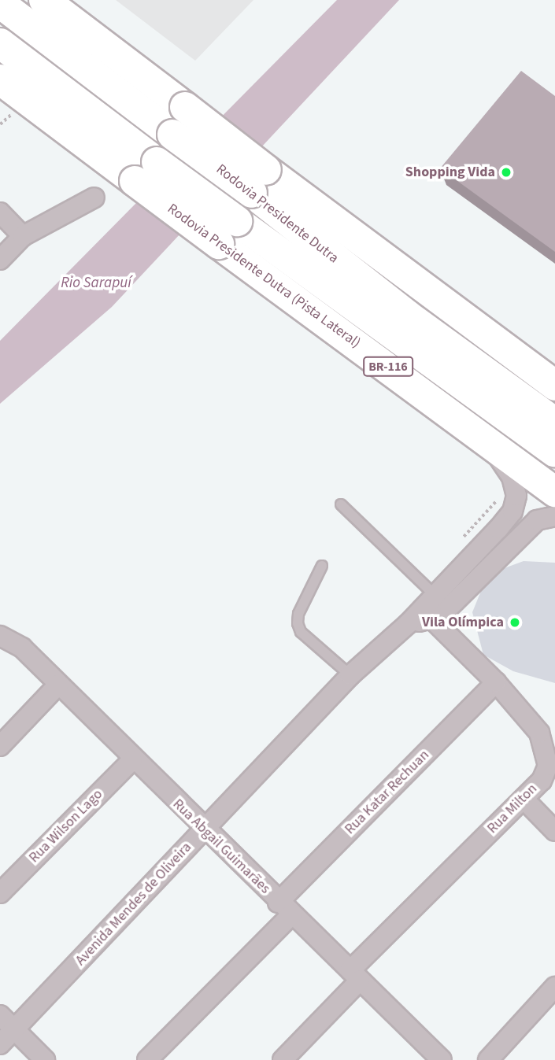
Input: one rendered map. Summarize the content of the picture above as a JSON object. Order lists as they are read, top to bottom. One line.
{"streets":{"highway":["Rodovia Presidente Dutra","Rodovia Presidente Dutra (Pista Lateral)","BR-116"],"street":["Rua Katar Rechuan","Rua Milton","Rua Wilson Lago","Rua Abgail Guimarães","Avenida Mendes de Oliveira"]},"crossings":[["Rodovia Presidente Dutra","Rodovia Presidente Dutra (Pista Lateral)"],["Rua Katar Rechuan","Rua Milton"],["Rua Katar Rechuan","Rua Abgail Guimarães"],["Rua Milton","Rua Abgail Guimarães"],["Rua Milton","Avenida Mendes de Oliveira"],["Rua Wilson Lago","Rua Abgail Guimarães"],["Rua Abgail Guimarães","Avenida Mendes de Oliveira"]],"water":["Rio Sarapuí"],"places":["Shopping Vida","Vila Olímpica"]}
